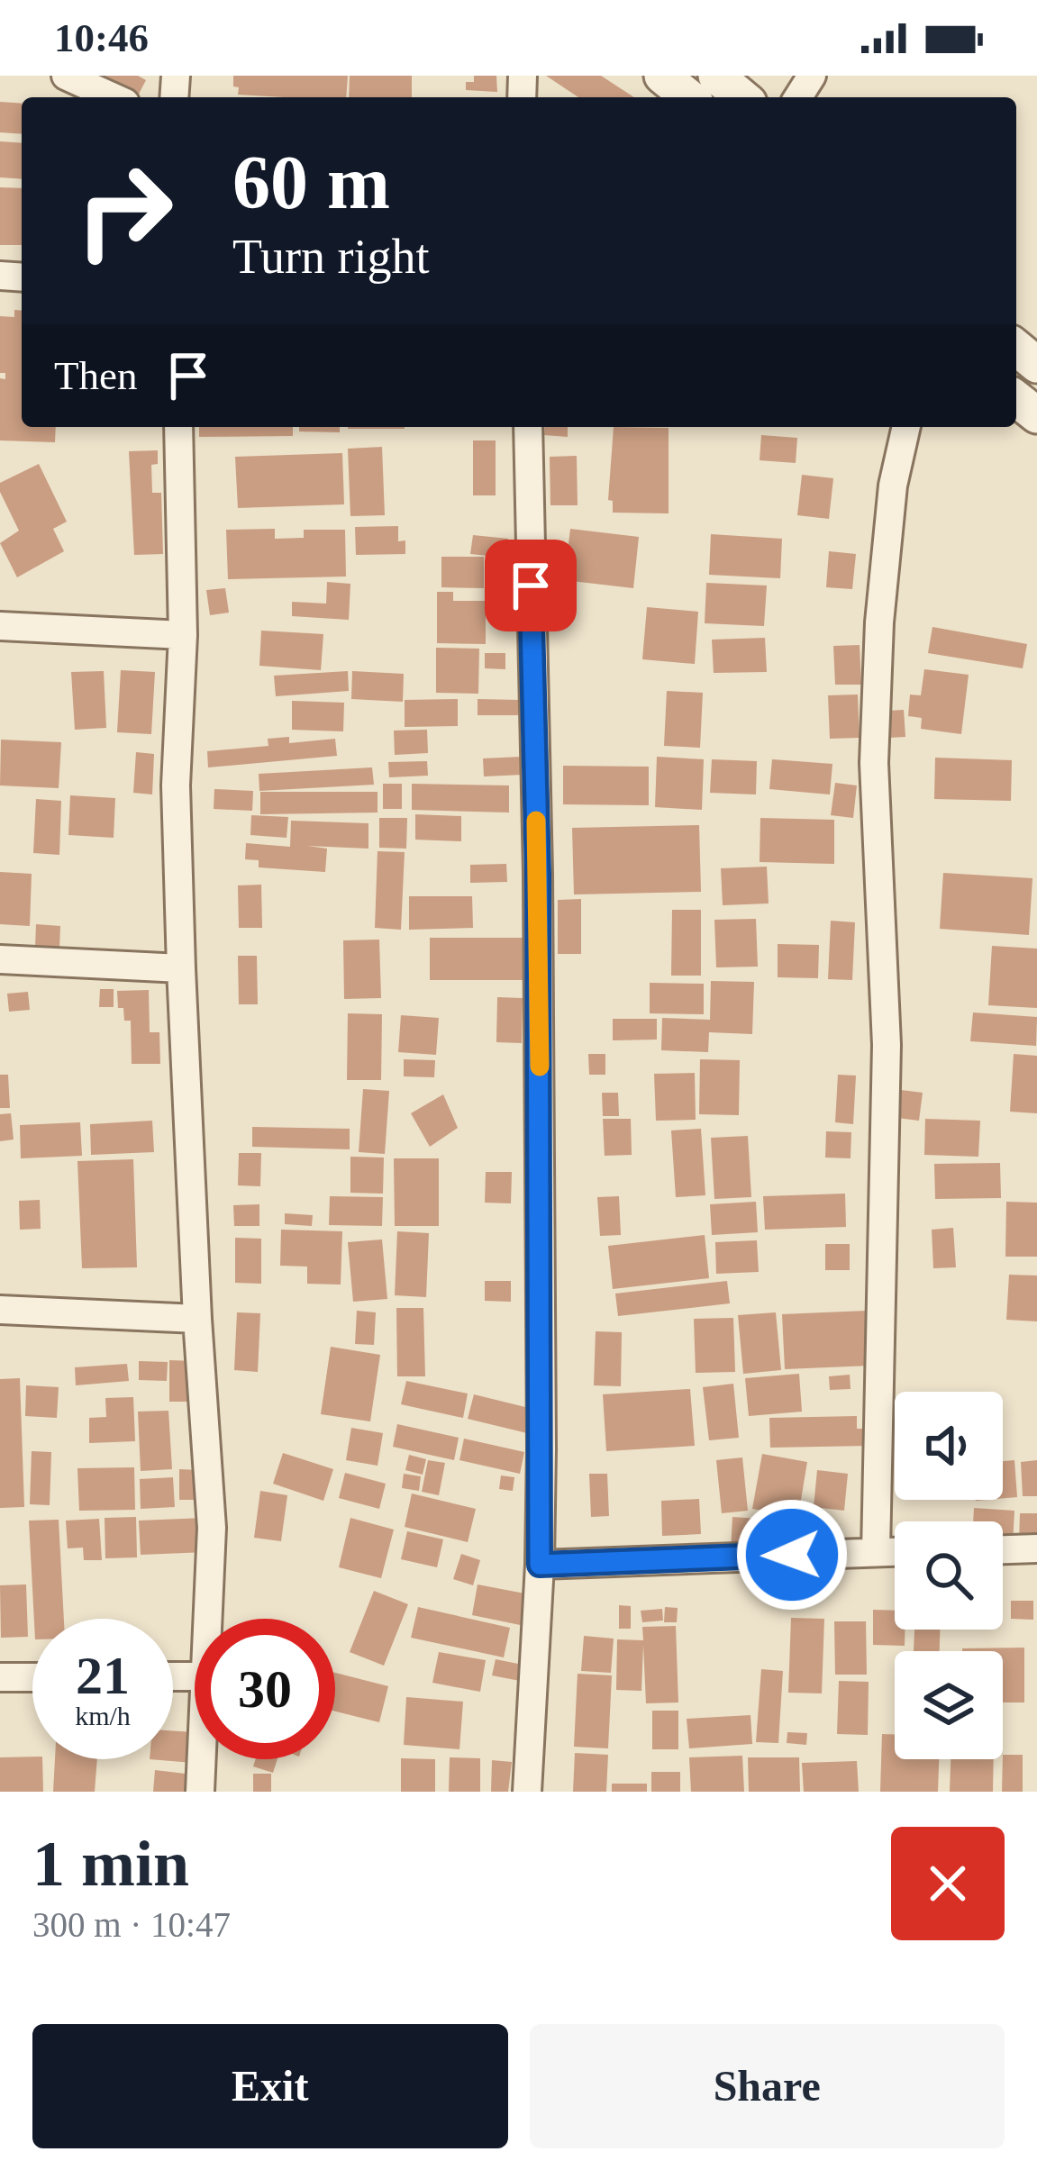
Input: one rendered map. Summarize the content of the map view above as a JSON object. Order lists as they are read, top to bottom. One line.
{"page":{"status":"10:46","turn":["60 m","Turn right"],"then":"Then","speed":"21 km/h","limit":"30","heading":["1 min","300 m · 10:47"],"buttons":["Exit","Share"]}}
